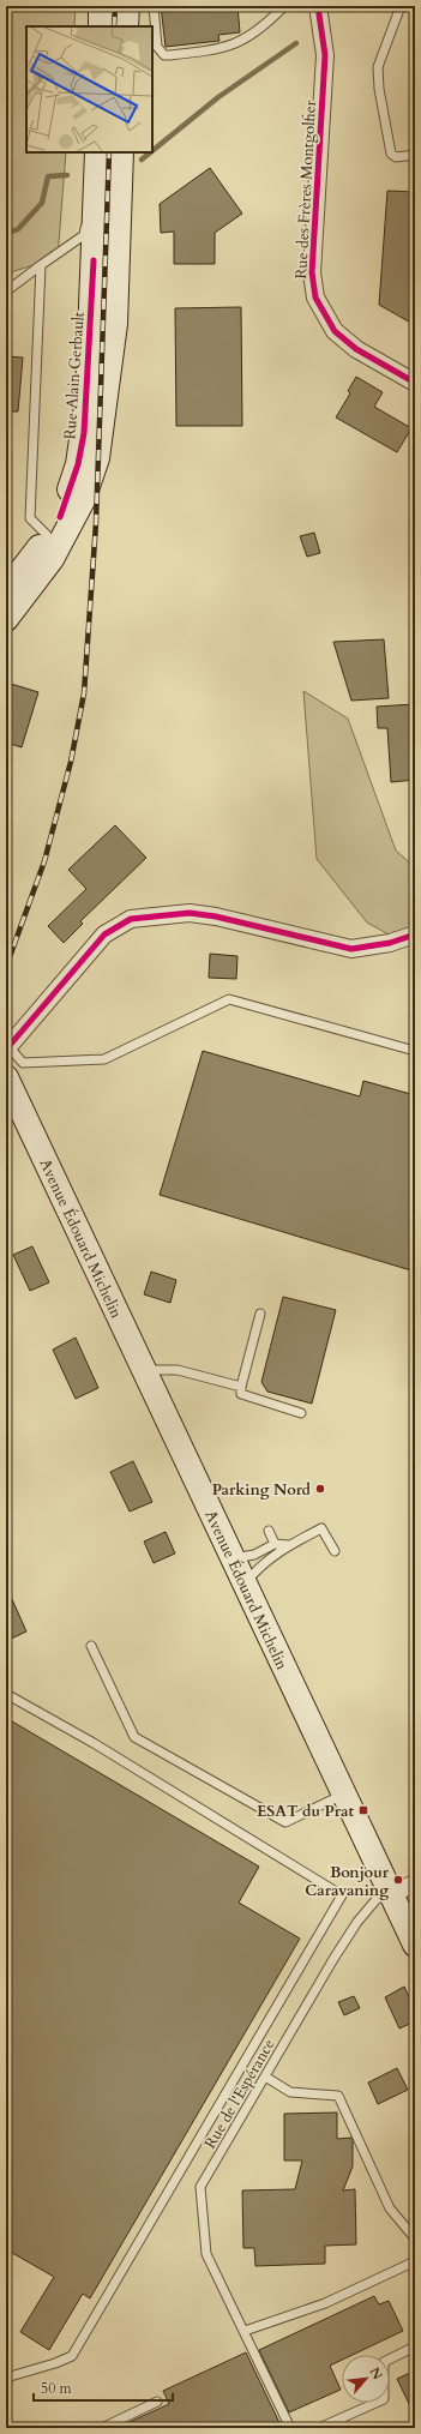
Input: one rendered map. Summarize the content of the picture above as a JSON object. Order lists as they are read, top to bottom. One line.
{"streets":{"main road":["Rue Alain Gerbault","Avenue Édouard Michelin"],"street":["Rue des Frères Montgolfier"],"lane":["Rue de l'Espérance"]},"crossings":[["Avenue Édouard Michelin","Rue de l'Espérance"]],"places":{"other":["Parking Nord","Bonjour Caravaning"],"transit":["ESAT du Prat"]},"scale_bar":"50 m","north":"top right"}
